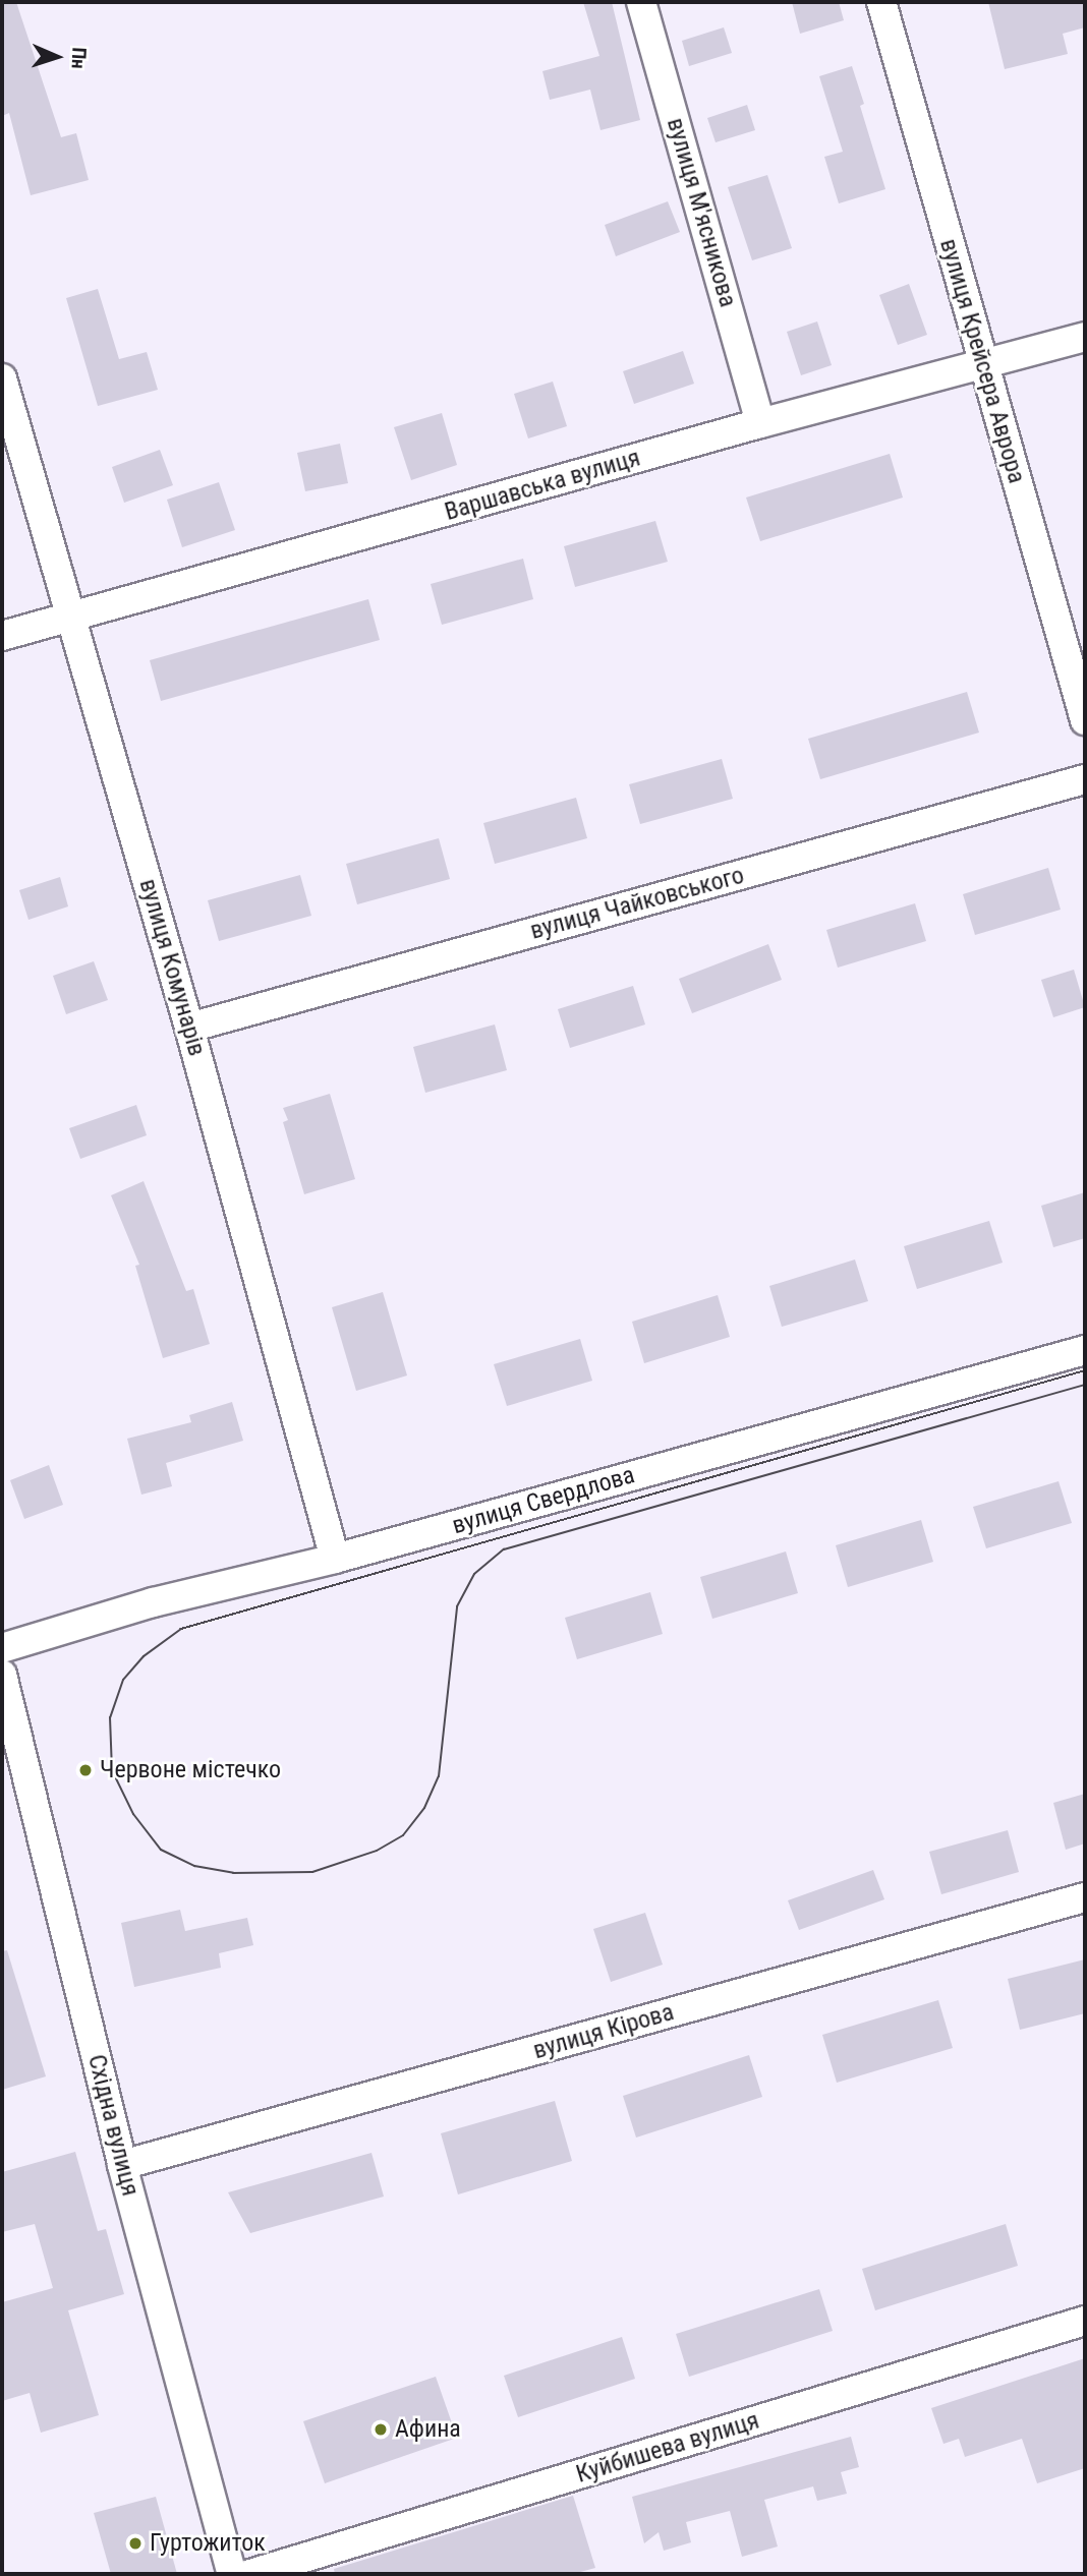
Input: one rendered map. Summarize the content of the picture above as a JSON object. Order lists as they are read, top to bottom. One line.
{"streets":{"street":["вулиця М'ясникова","вулиця Крейсера Аврора","Варшавська вулиця","вулиця Чайковського","вулиця Комунарів","вулиця Свердлова","вулиця Кірова","Східна вулиця","Куйбишева вулиця"]},"crossings":[["вулиця М'ясникова","Варшавська вулиця"],["вулиця Крейсера Аврора","Варшавська вулиця"],["Варшавська вулиця","вулиця Комунарів"],["вулиця Чайковського","вулиця Комунарів"],["вулиця Комунарів","вулиця Свердлова"],["вулиця Кірова","Східна вулиця"]],"places":["Червоне містечко","Афина","Гуртожиток"],"north":"right"}
